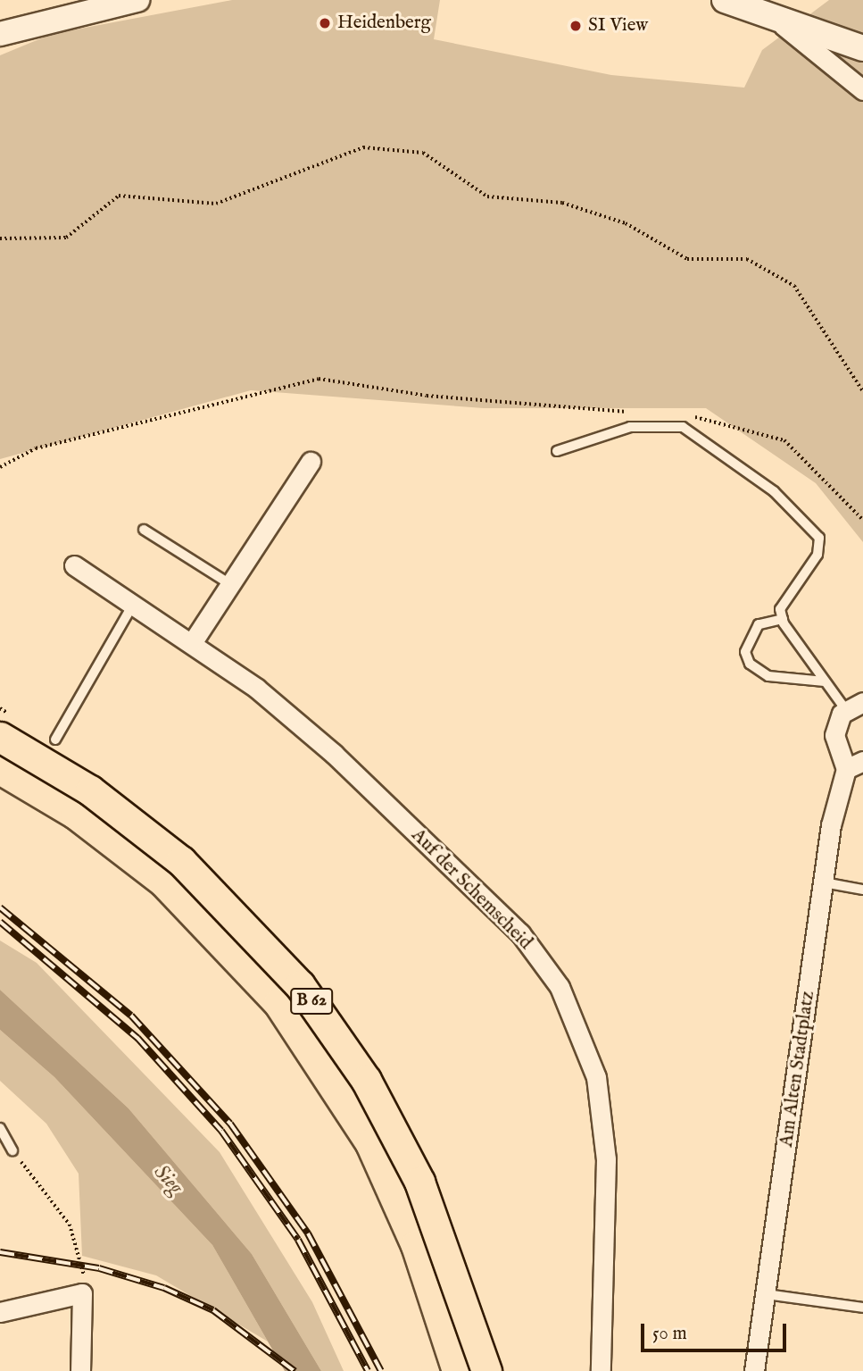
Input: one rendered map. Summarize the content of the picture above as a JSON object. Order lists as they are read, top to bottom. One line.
{"streets":{"highway":["B 62"],"street":["Auf der Schemscheid","Am Alten Stadtplatz"]},"water":["Sieg"],"places":["Heidenberg","SI View"],"scale_bar":"50 m"}
